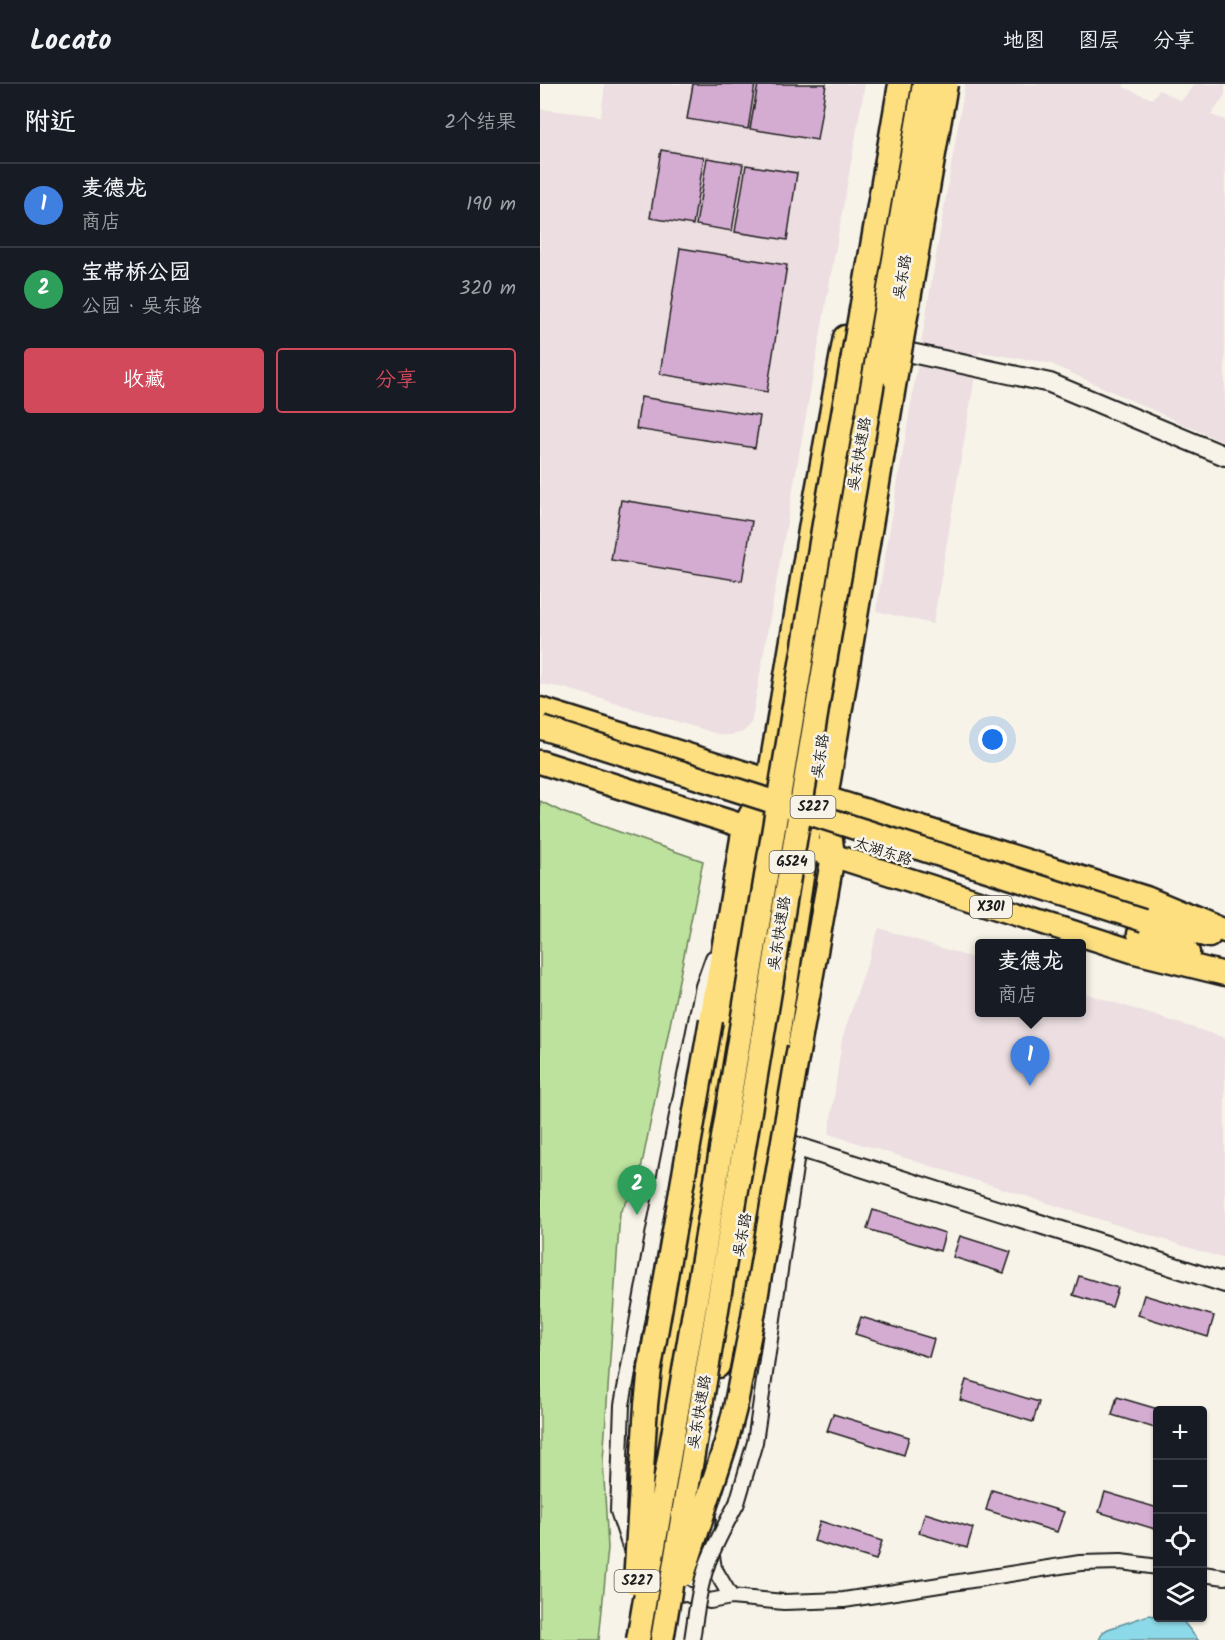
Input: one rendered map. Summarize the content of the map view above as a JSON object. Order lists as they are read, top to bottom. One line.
{"streets":{"main road":["吴东路","吴东快速路","S227","太湖东路","G524","X301"]},"crossings":[["吴东路","吴东快速路"],["吴东路","太湖东路"],["S227","太湖东路"]],"page":{"header":"Locato","nav":["地图","图层","分享"],"heading":["附近","2个结果"],"list":[{"mark":"1","name":"麦德龙","note":"商店","value":"190 m"},{"mark":"2","name":"宝带桥公园","note":"公园 · 吴东路","value":"320 m"}],"buttons":["收藏","分享"],"popup":["麦德龙","商店"],"pins":["1","2"],"map_buttons":["+","−"]}}
